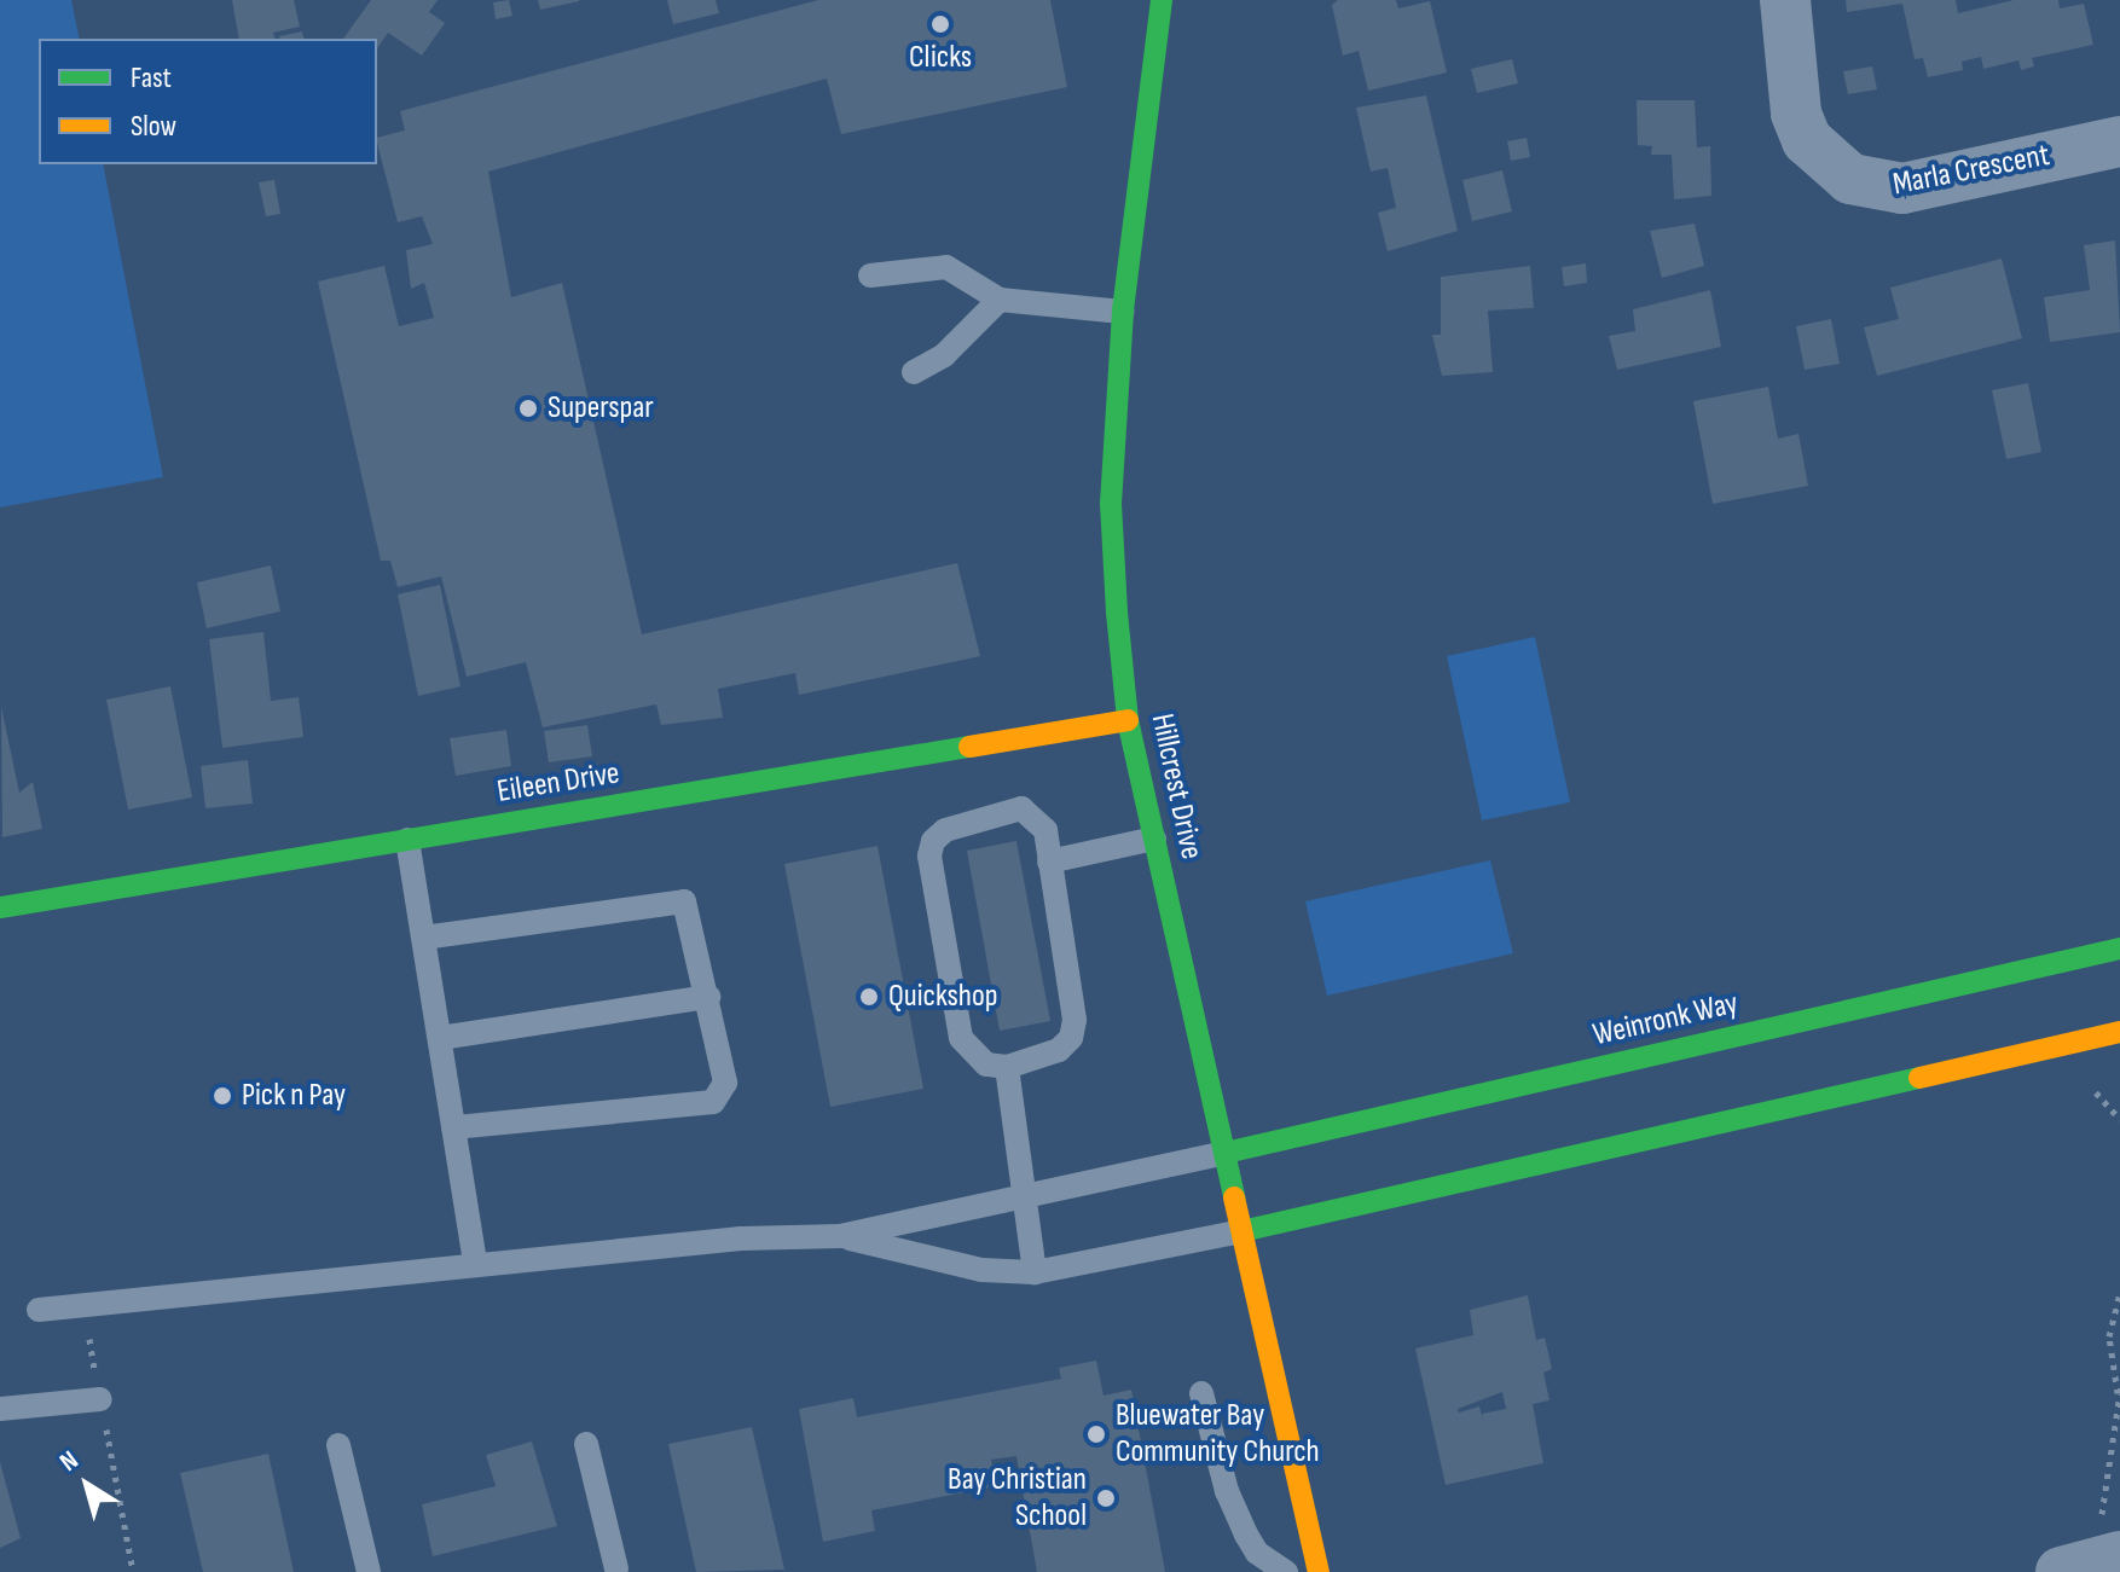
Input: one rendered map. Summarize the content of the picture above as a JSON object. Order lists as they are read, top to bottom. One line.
{"streets":{"street":["Marla Crescent","Eileen Drive","Hillcrest Drive","Weinronk Way"]},"crossings":[["Eileen Drive","Hillcrest Drive"],["Hillcrest Drive","Weinronk Way"]],"places":["Clicks","Superspar","Quickshop","Pick n Pay","Bluewater Bay Community Church","Bay Christian School"],"legend":["Fast","Slow"],"north":"top left"}
